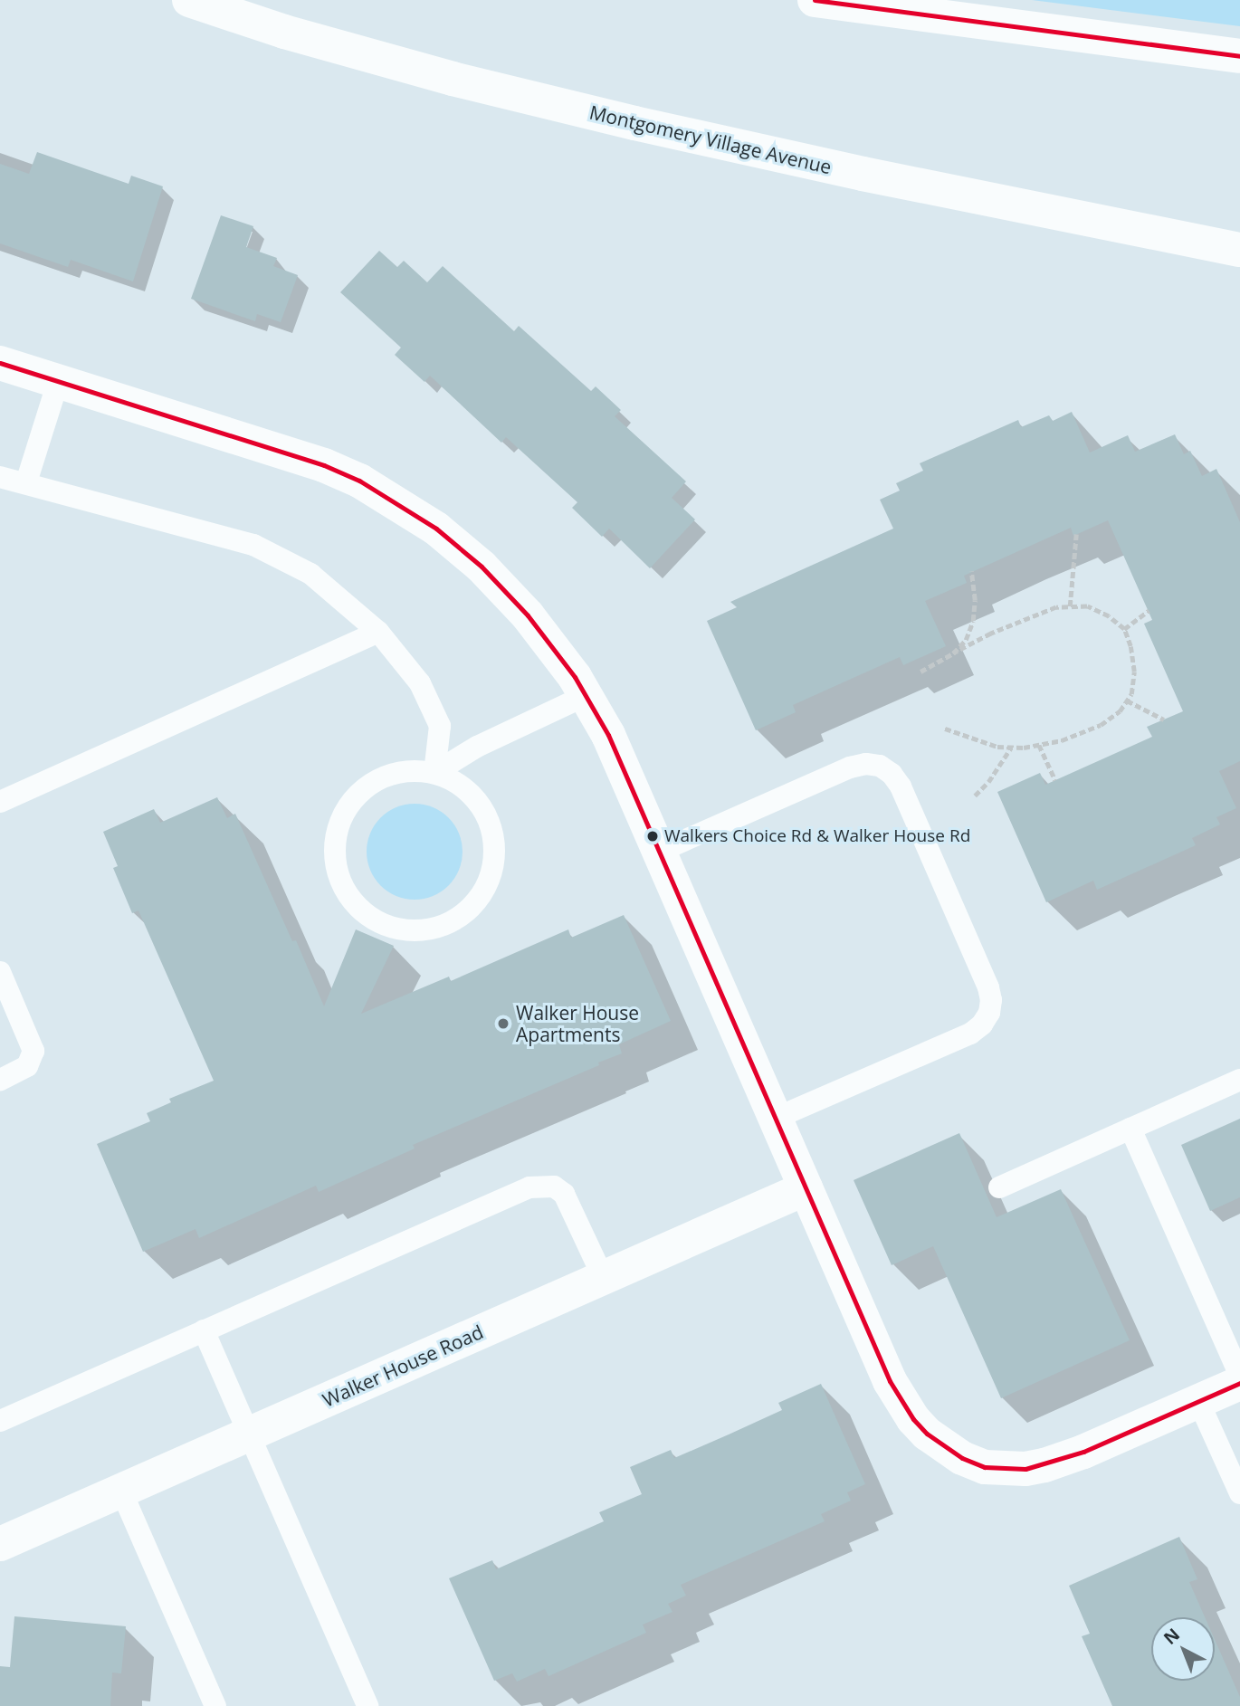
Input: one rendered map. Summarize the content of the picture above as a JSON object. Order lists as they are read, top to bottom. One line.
{"streets":{"street":["Montgomery Village Avenue","Walker House Road"]},"places":["Walkers Choice Rd & Walker House Rd","Walker House Apartments"],"north":"top left"}
